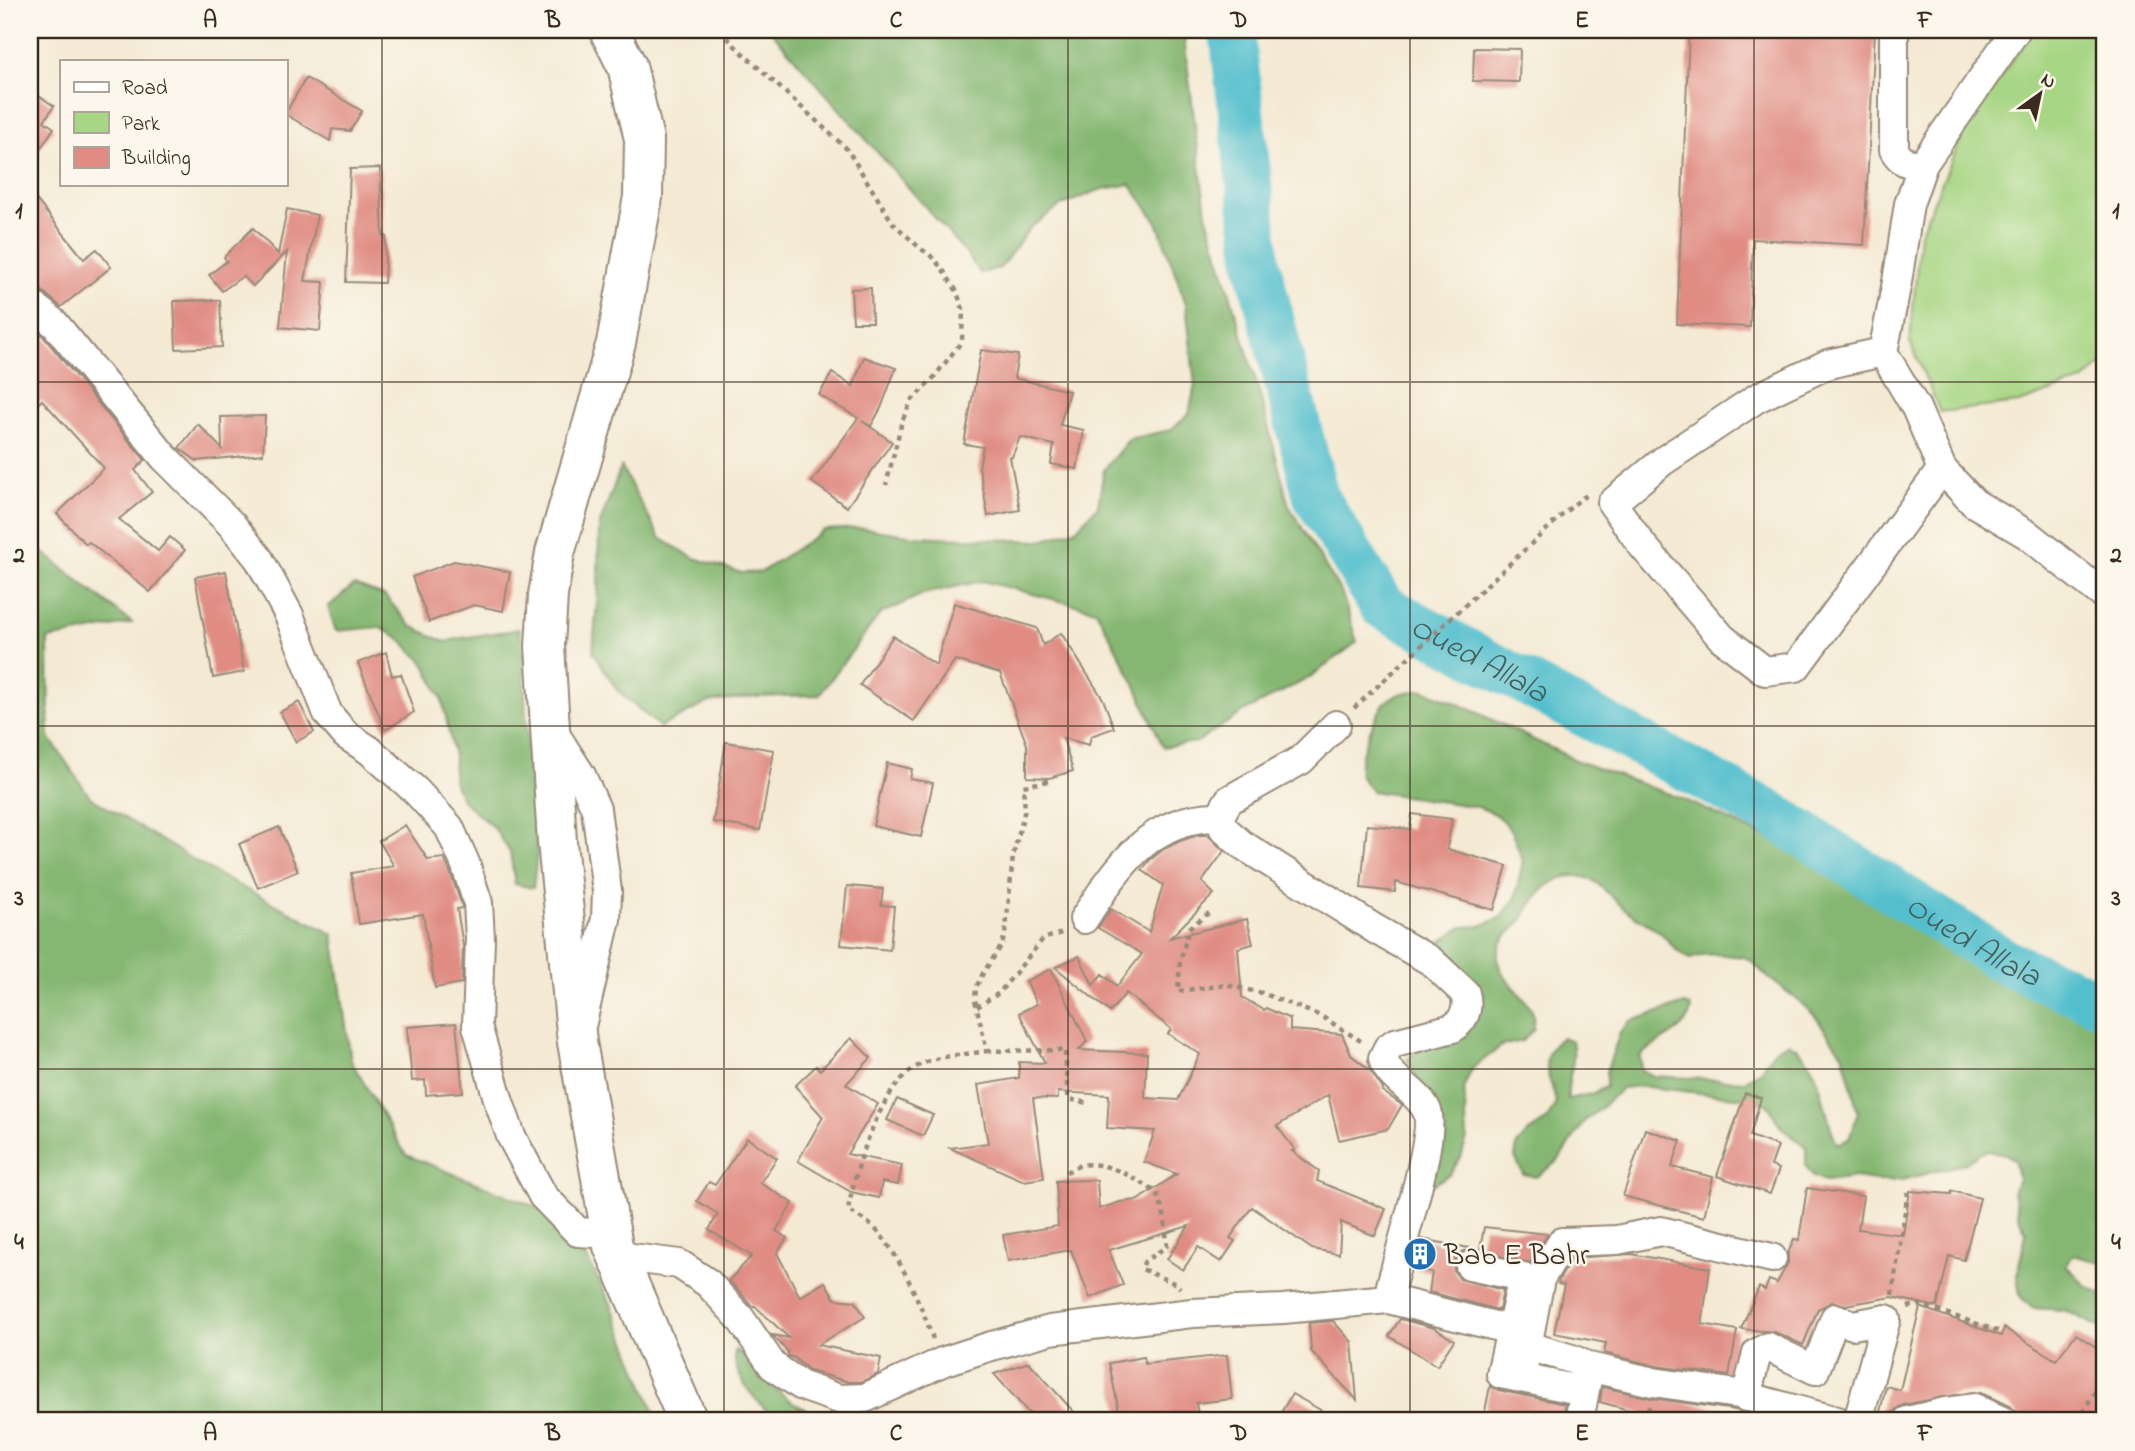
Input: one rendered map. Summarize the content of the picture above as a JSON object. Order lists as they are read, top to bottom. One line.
{"water":["Oued Allala"],"places":{"building":["Bab E Bahr"]},"legend":["Road","Park","Building"],"north":"top right","grid":{"columns":["A","B","C","D","E","F"],"rows":["1","2","3","4"]}}
